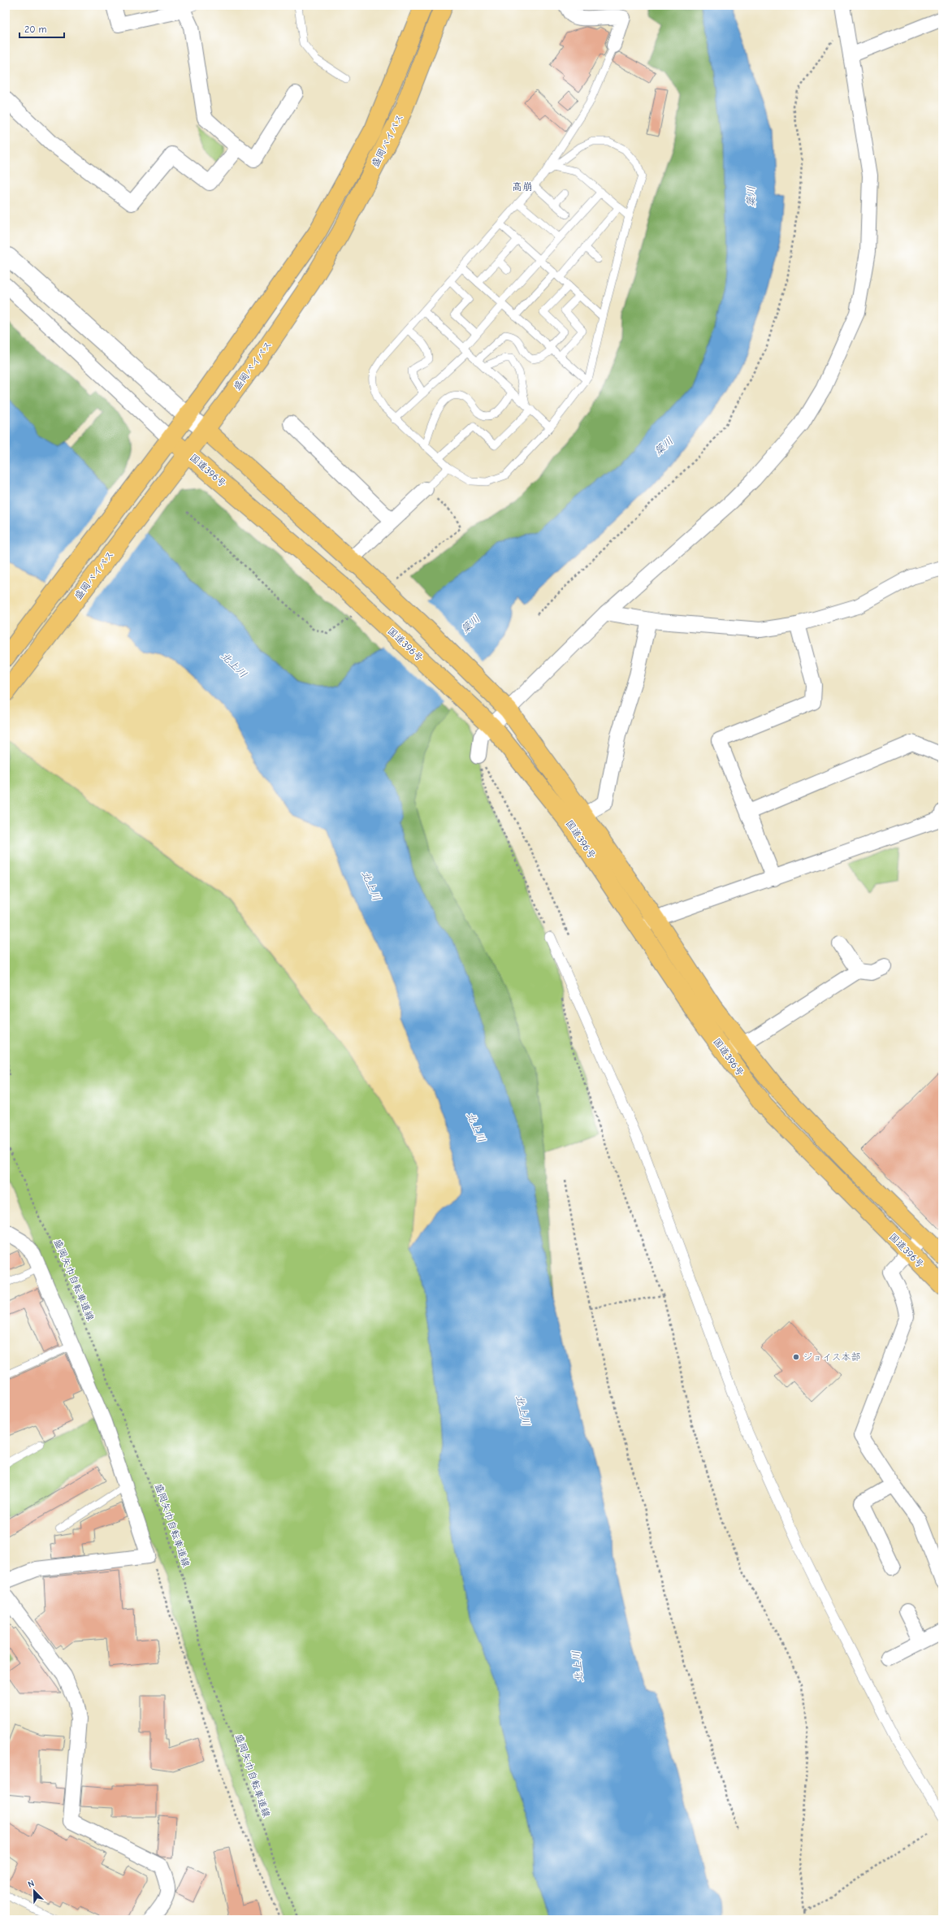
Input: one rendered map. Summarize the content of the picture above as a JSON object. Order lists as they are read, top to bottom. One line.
{"streets":{"highway":["盛岡バイパス","国道396号"],"path":["盛岡矢巾自転車道線"]},"crossings":[["盛岡バイパス","国道396号"]],"districts":["高崩"],"water":["簗川","北上川"],"places":["ジョイス本部"],"scale_bar":"20 m","north":"top left"}
